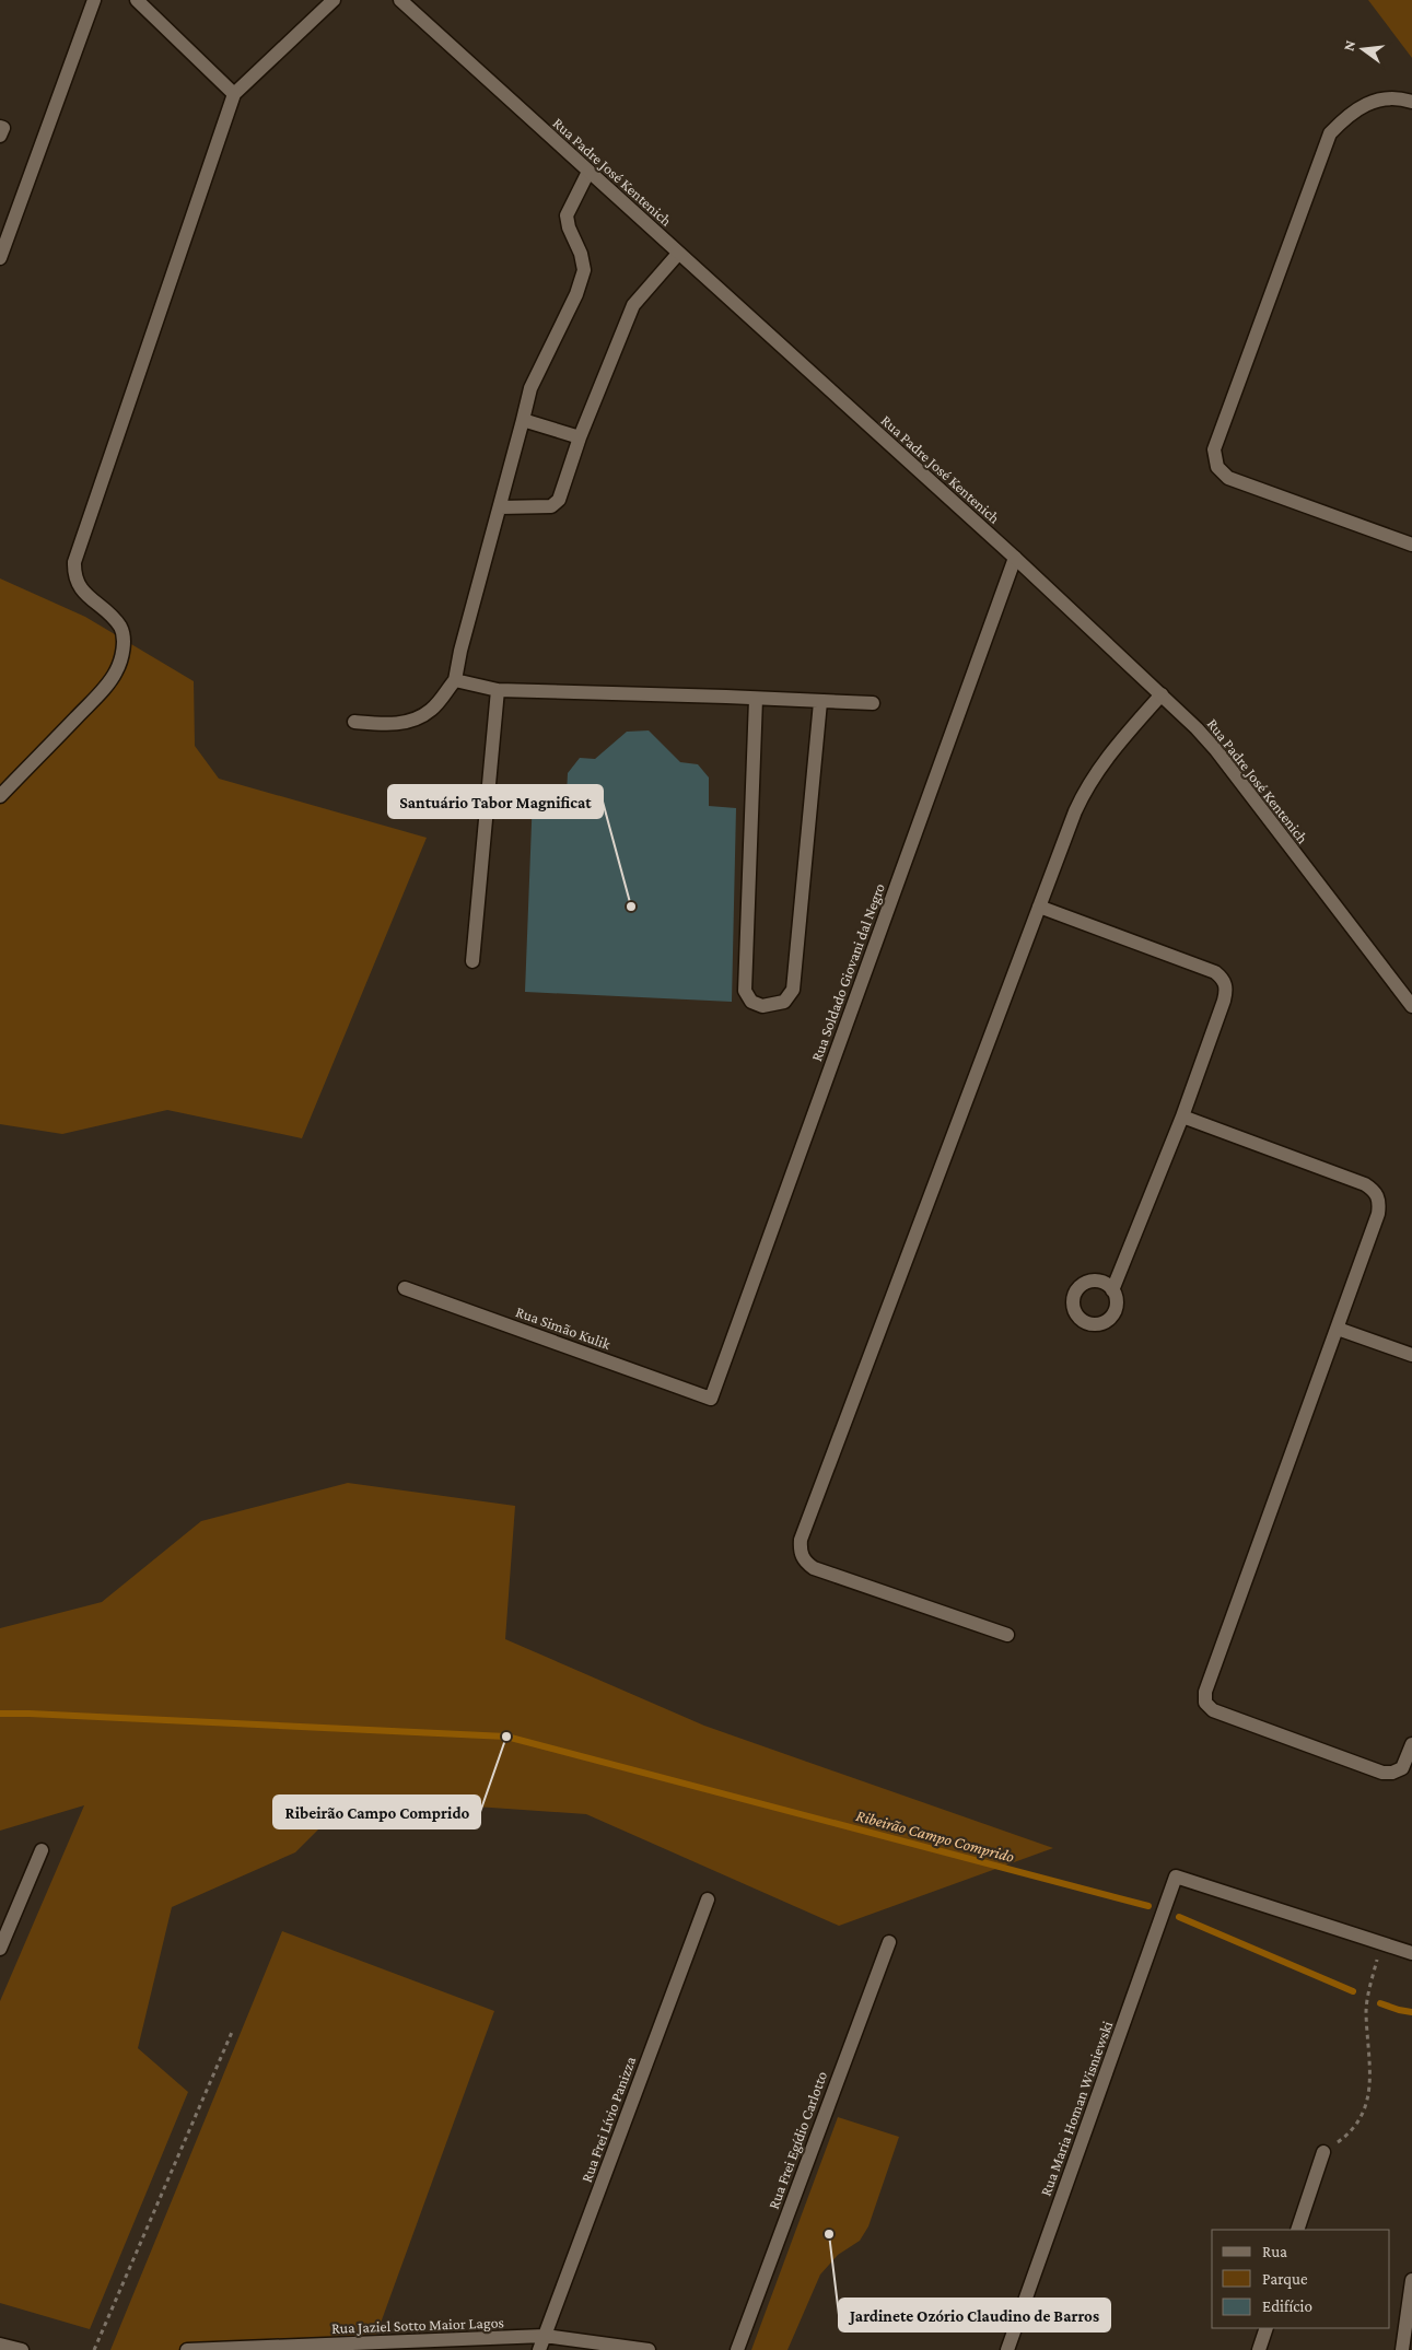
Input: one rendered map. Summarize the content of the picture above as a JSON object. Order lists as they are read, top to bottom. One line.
{"streets":{"street":["Rua Padre José Kentenich","Rua Soldado Giovani dal Negro","Rua Simão Kulik","Rua Maria Homan Wisniewski","Rua Frei Lívio Panizza","Rua Frei Egídio Carlotto","Rua Jaziel Sotto Maior Lagos"]},"crossings":[["Rua Padre José Kentenich","Rua Soldado Giovani dal Negro"],["Rua Soldado Giovani dal Negro","Rua Simão Kulik"],["Rua Frei Lívio Panizza","Rua Jaziel Sotto Maior Lagos"]],"water":["Ribeirão Campo Comprido"],"places":["Santuário Tabor Magnificat","Ribeirão Campo Comprido","Jardinete Ozório Claudino de Barros"],"legend":["Rua","Parque","Edifício"],"north":"left"}
